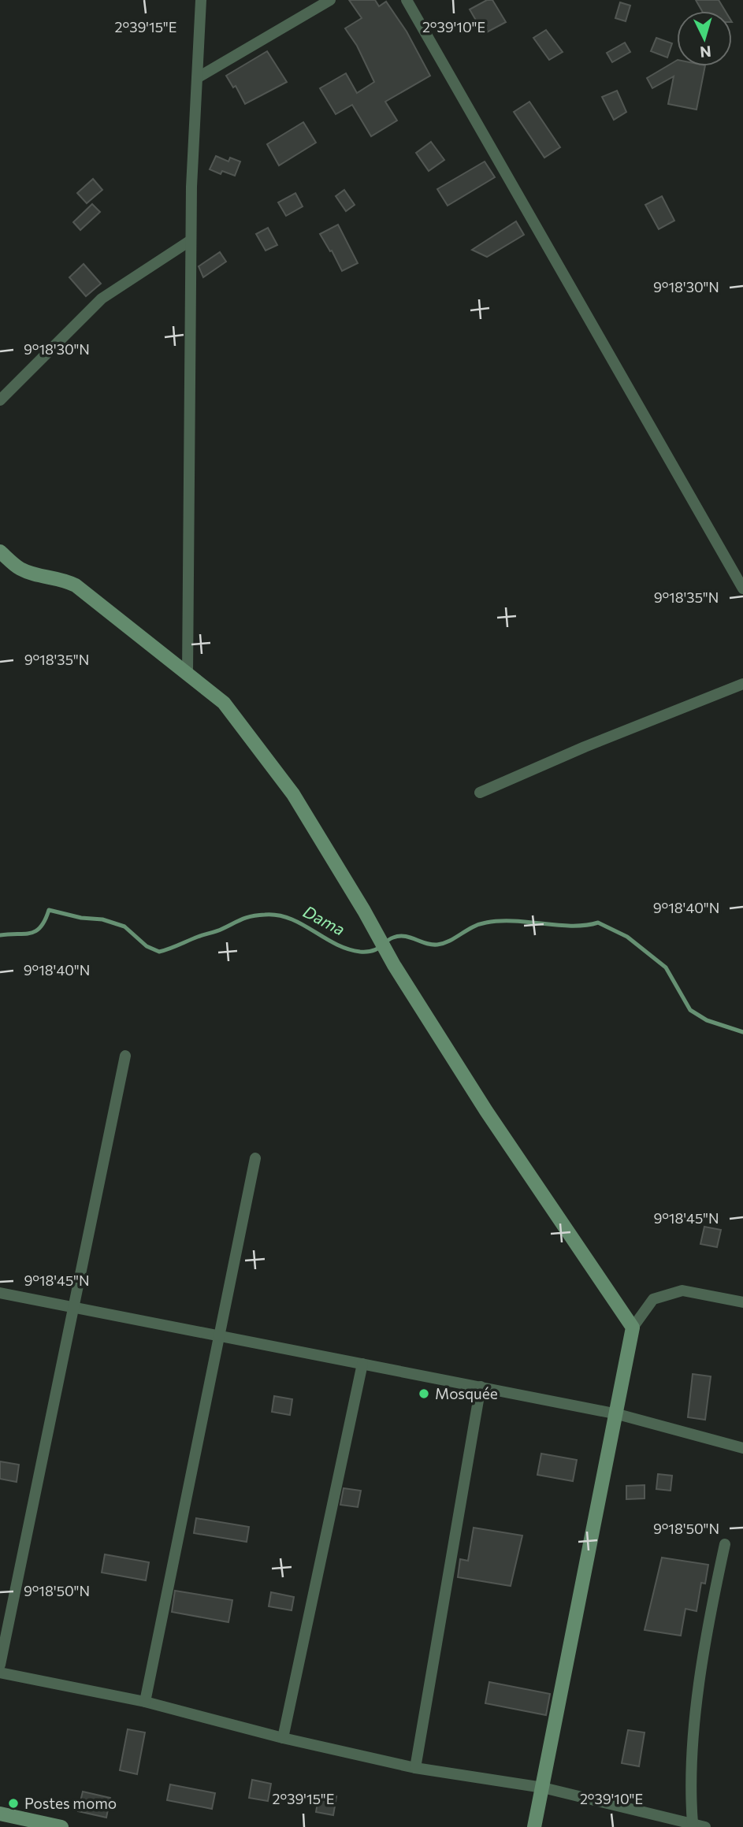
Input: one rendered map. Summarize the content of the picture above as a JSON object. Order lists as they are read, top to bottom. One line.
{"water":["Dama"],"places":["Mosquée","Postes momo"],"north":"bottom","coordinates":["2°39'15\"E","2°39'10\"E","9°18'30\"N","9°18'35\"N","9°18'40\"N","9°18'45\"N","9°18'50\"N"]}
